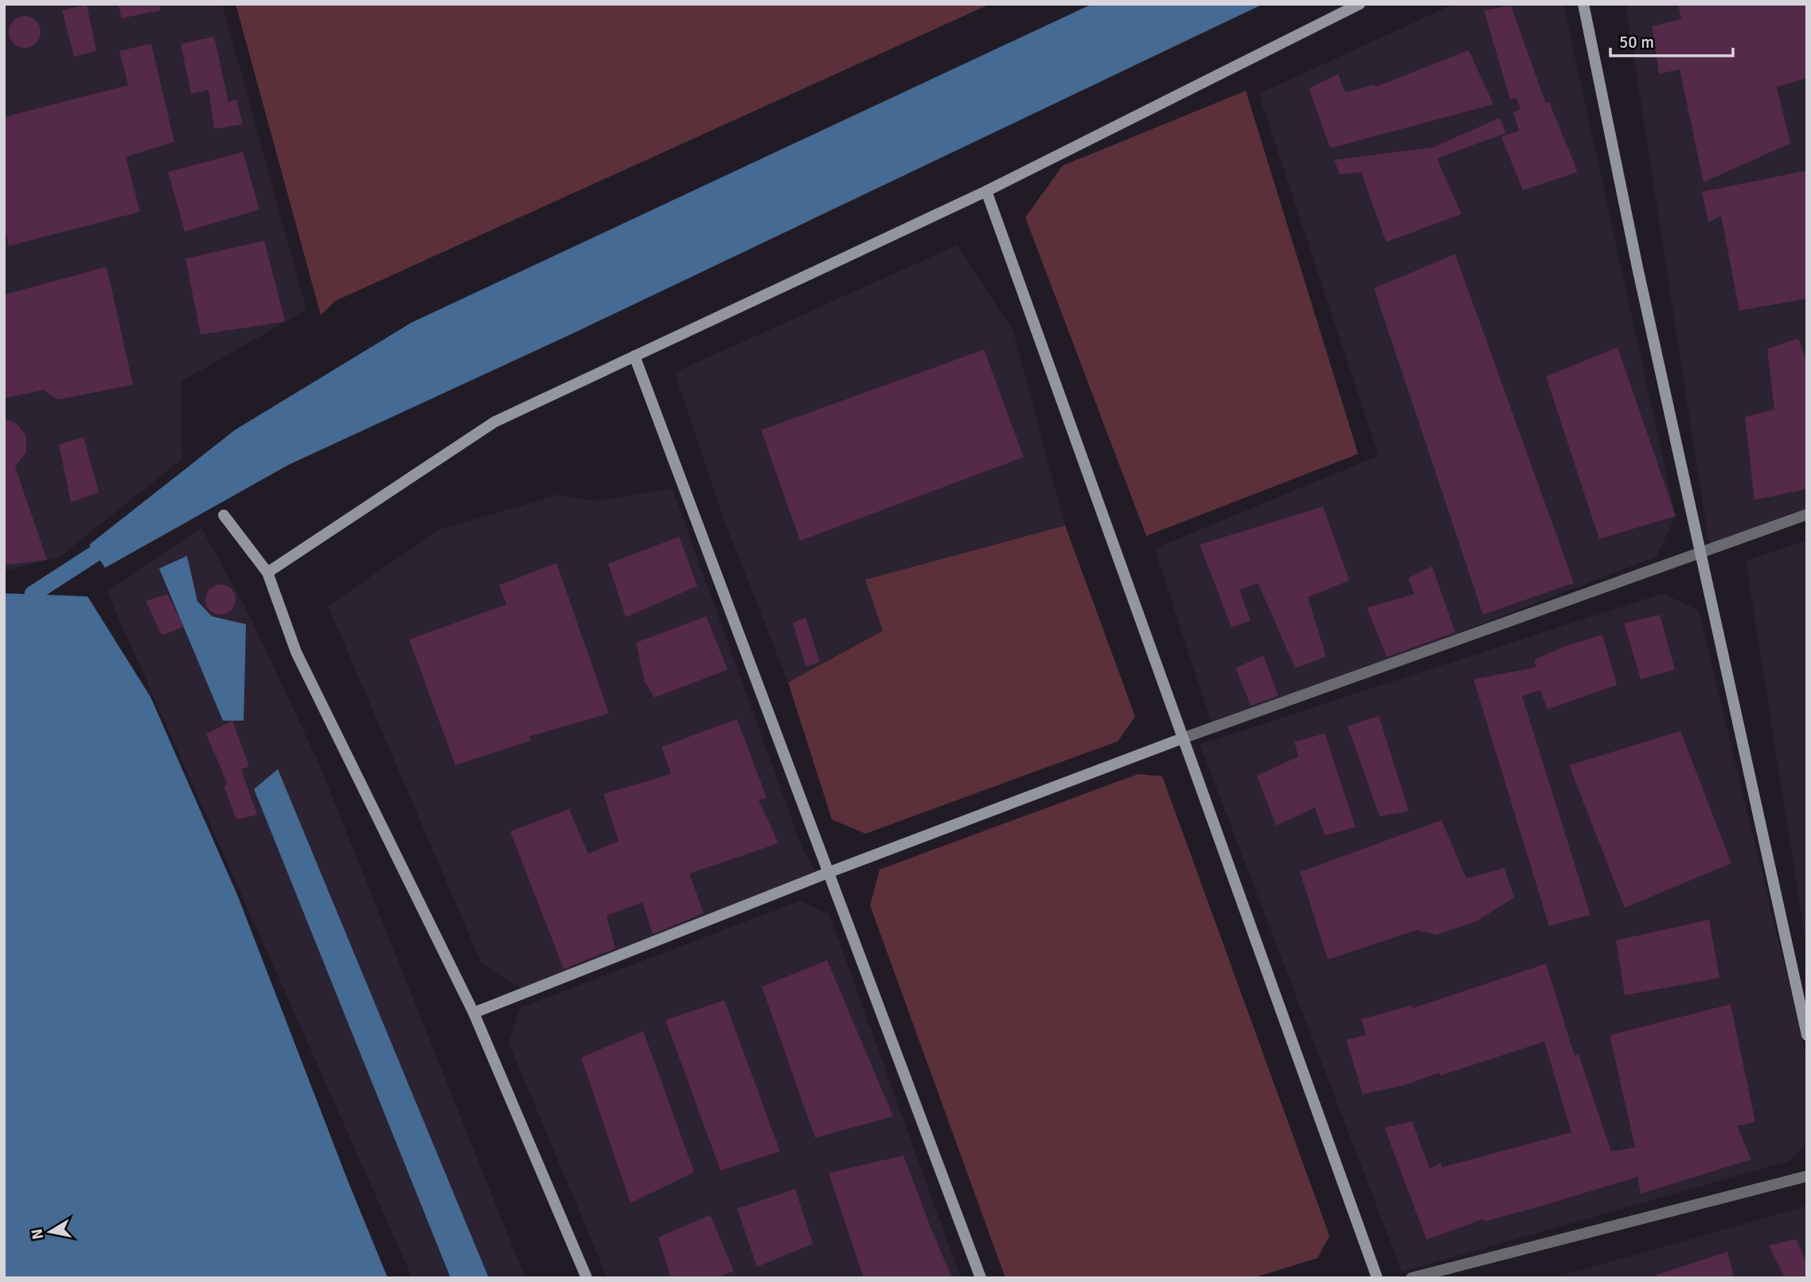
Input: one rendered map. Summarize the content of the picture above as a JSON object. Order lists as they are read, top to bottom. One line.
{"scale_bar":"50 m","north":"left"}
